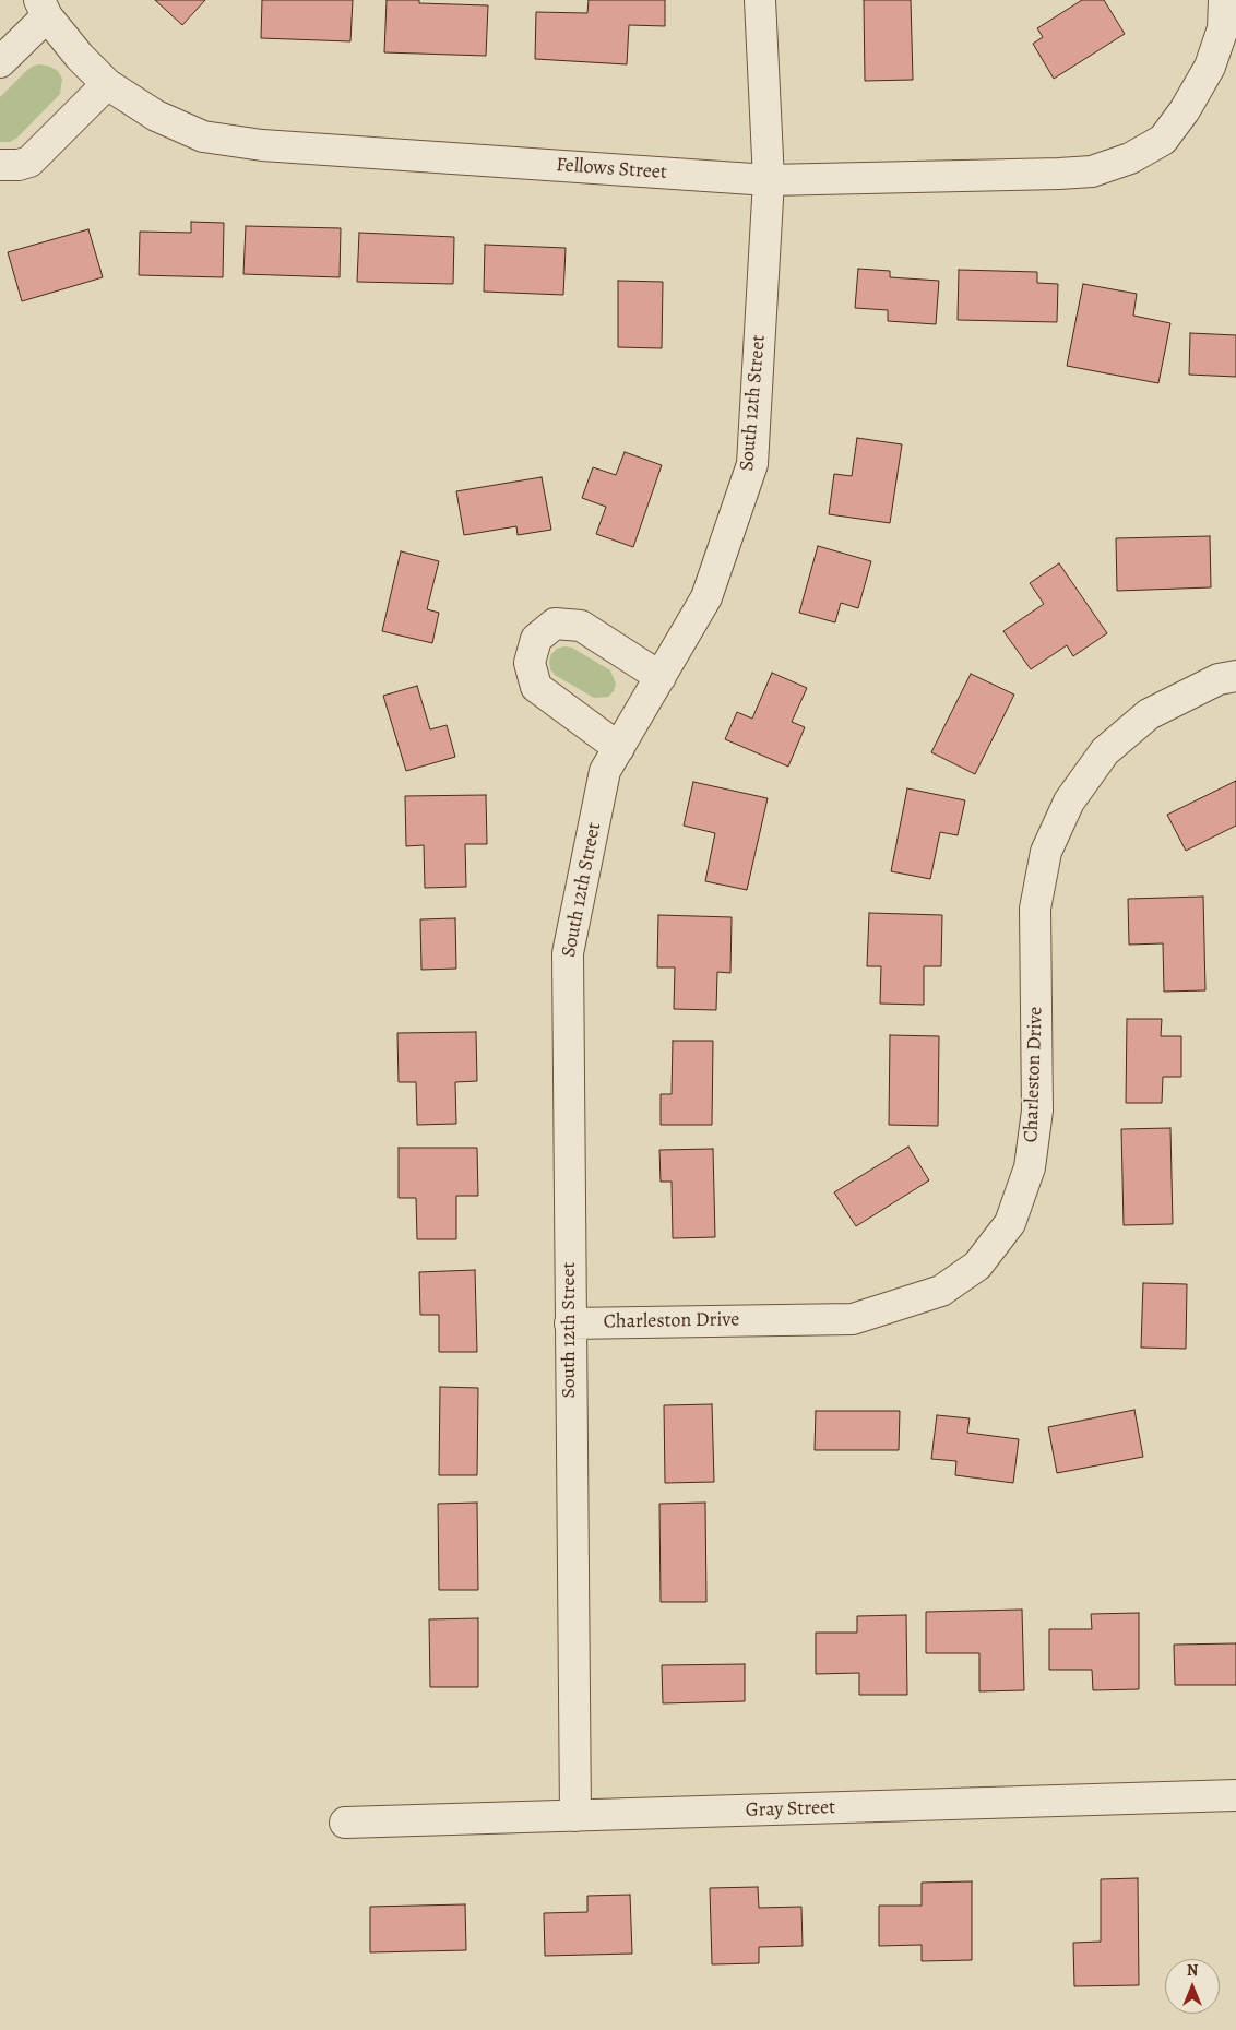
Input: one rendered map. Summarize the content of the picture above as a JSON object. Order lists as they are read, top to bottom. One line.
{"streets":{"street":["Fellows Street","South 12th Street","Charleston Drive","Gray Street"]},"crossings":[["Fellows Street","South 12th Street"],["South 12th Street","Charleston Drive"],["South 12th Street","Gray Street"]],"north":"top"}
